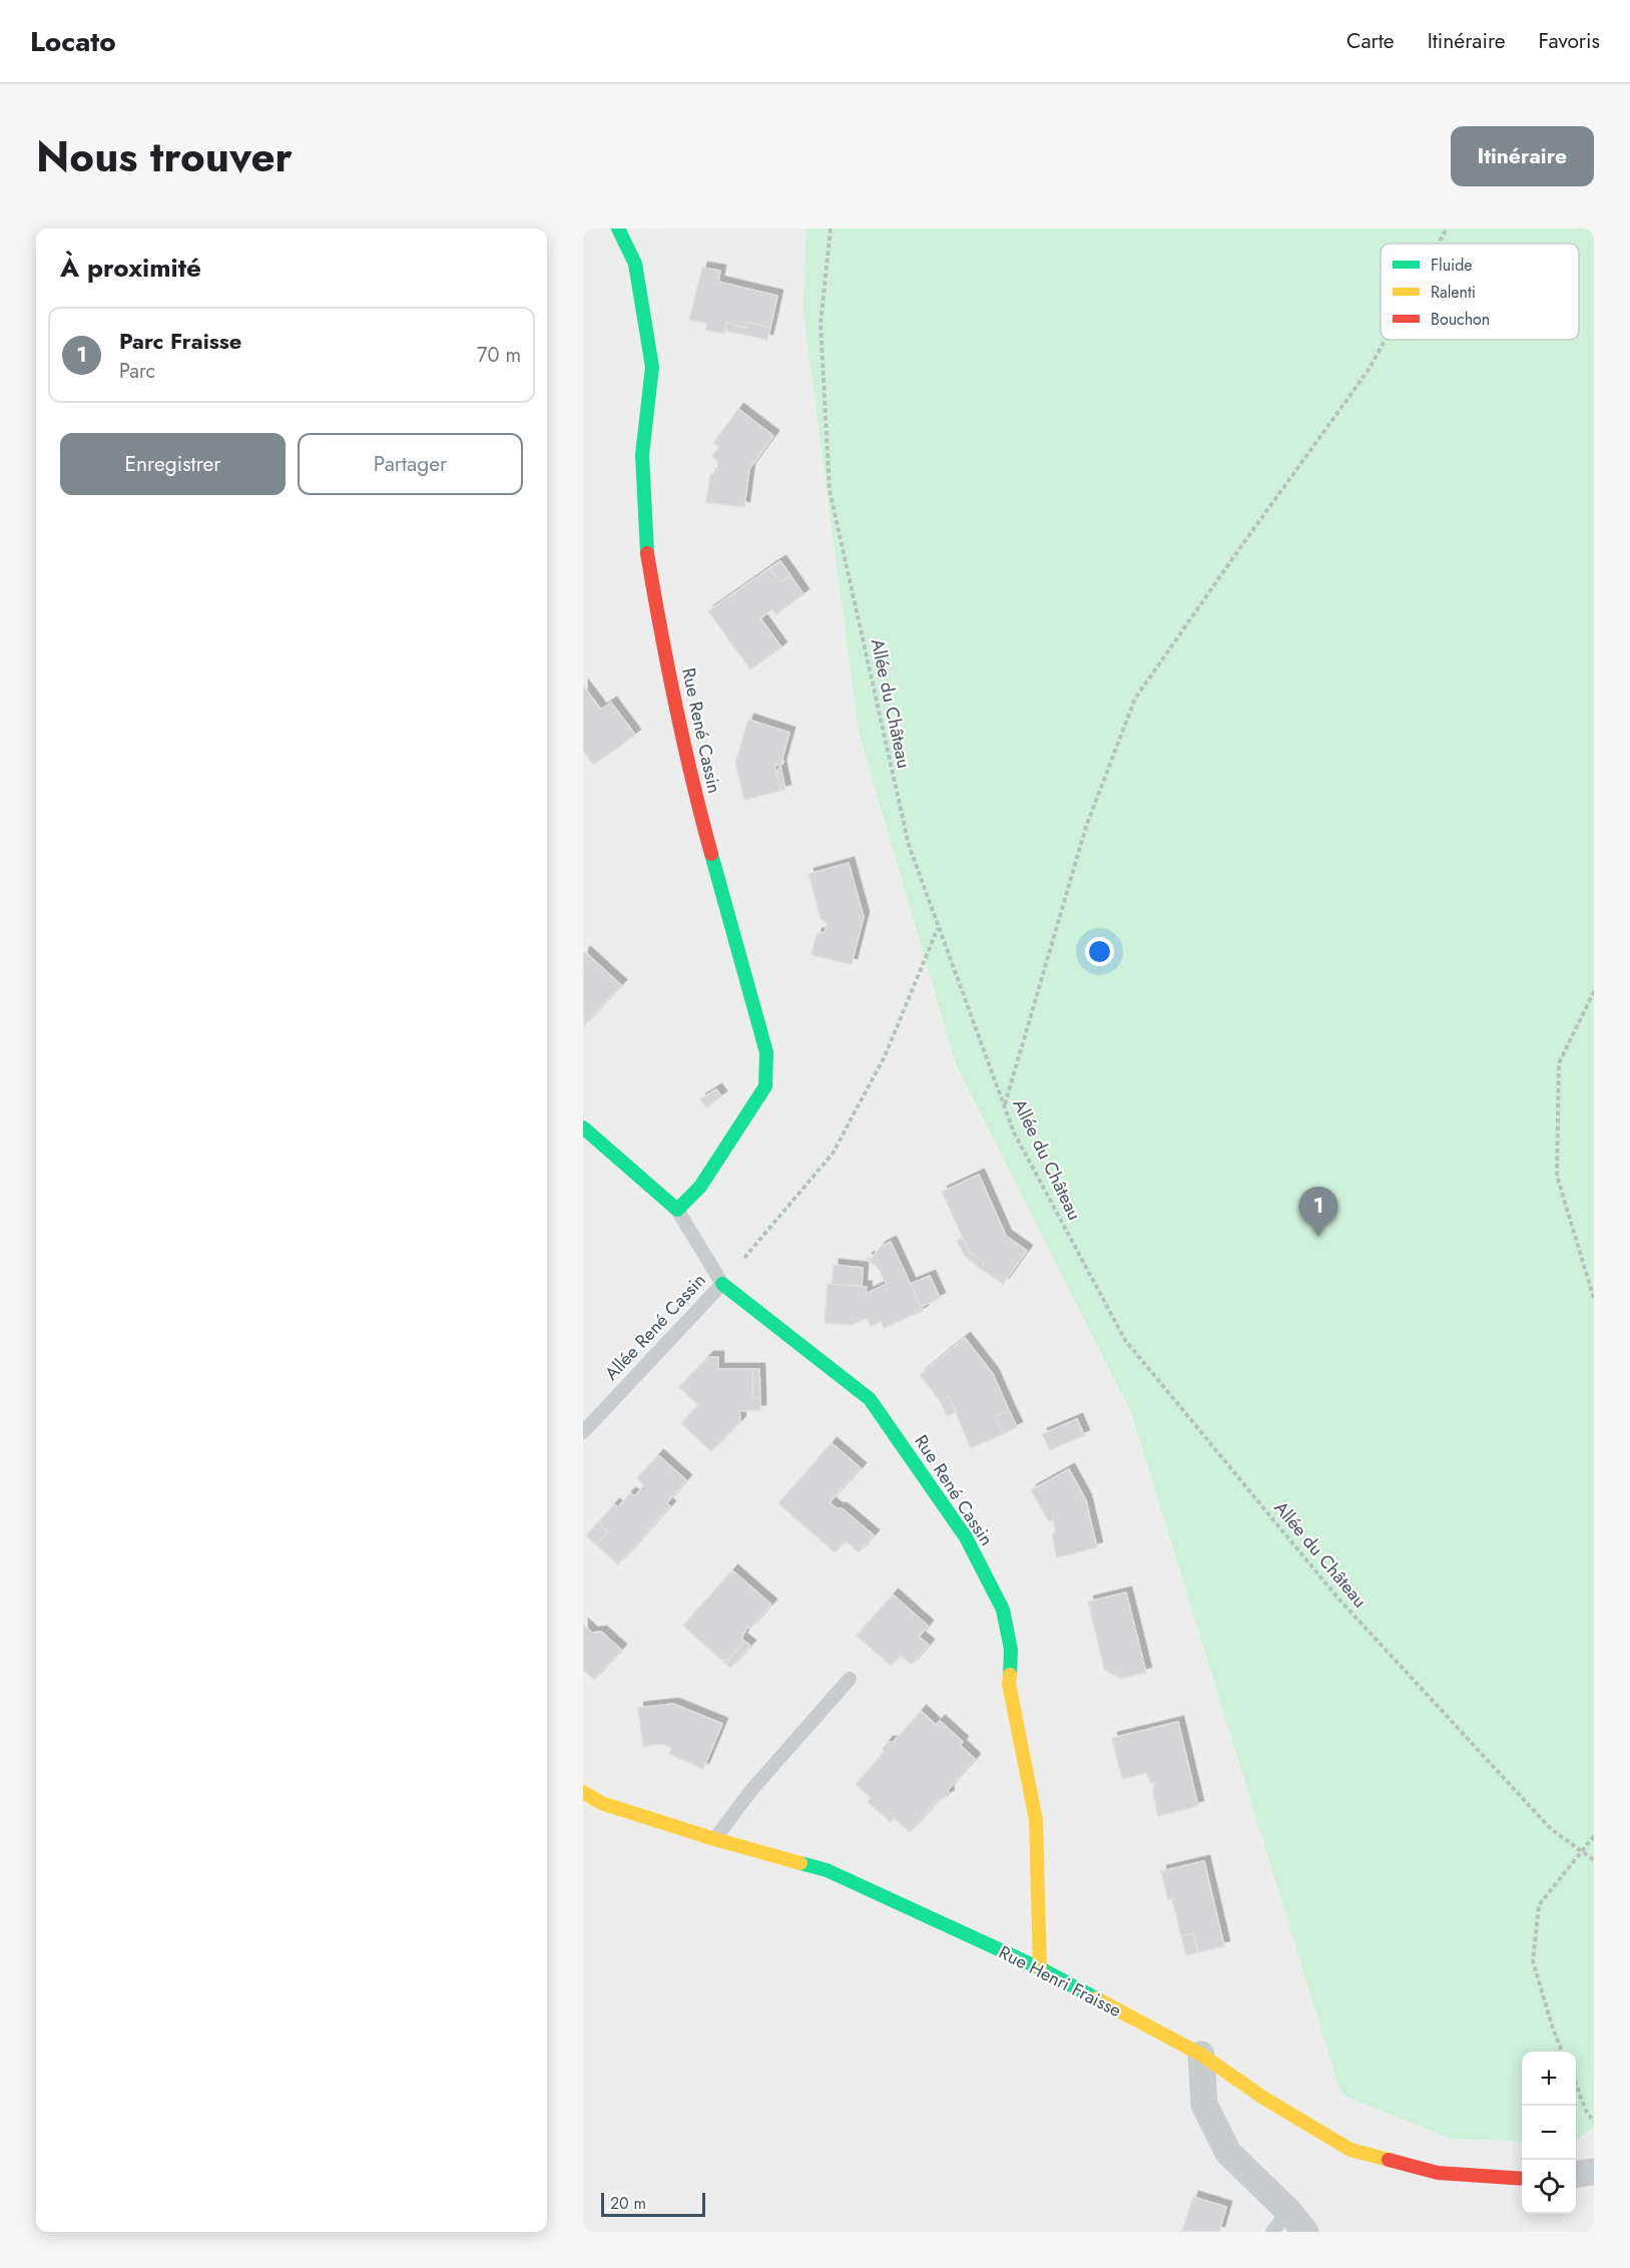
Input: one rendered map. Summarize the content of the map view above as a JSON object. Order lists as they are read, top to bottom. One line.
{"streets":{"street":["Rue René Cassin","Rue Henri Fraisse"],"lane":["Allée René Cassin"],"path":["Allée du Château"]},"crossings":[["Rue René Cassin","Allée René Cassin"],["Rue René Cassin","Rue Henri Fraisse"]],"legend":["Fluide","Ralenti","Bouchon"],"scale_bar":"20 m","page":{"header":"Locato","nav":["Carte","Itinéraire","Favoris"],"title":"Nous trouver","buttons":["Itinéraire",["Enregistrer","Partager"]],"heading":"À proximité","list":[{"mark":"1","name":"Parc Fraisse","note":"Parc","value":"70 m"}],"pins":"1","map_buttons":["+","−"],"scale":"20 m"}}
